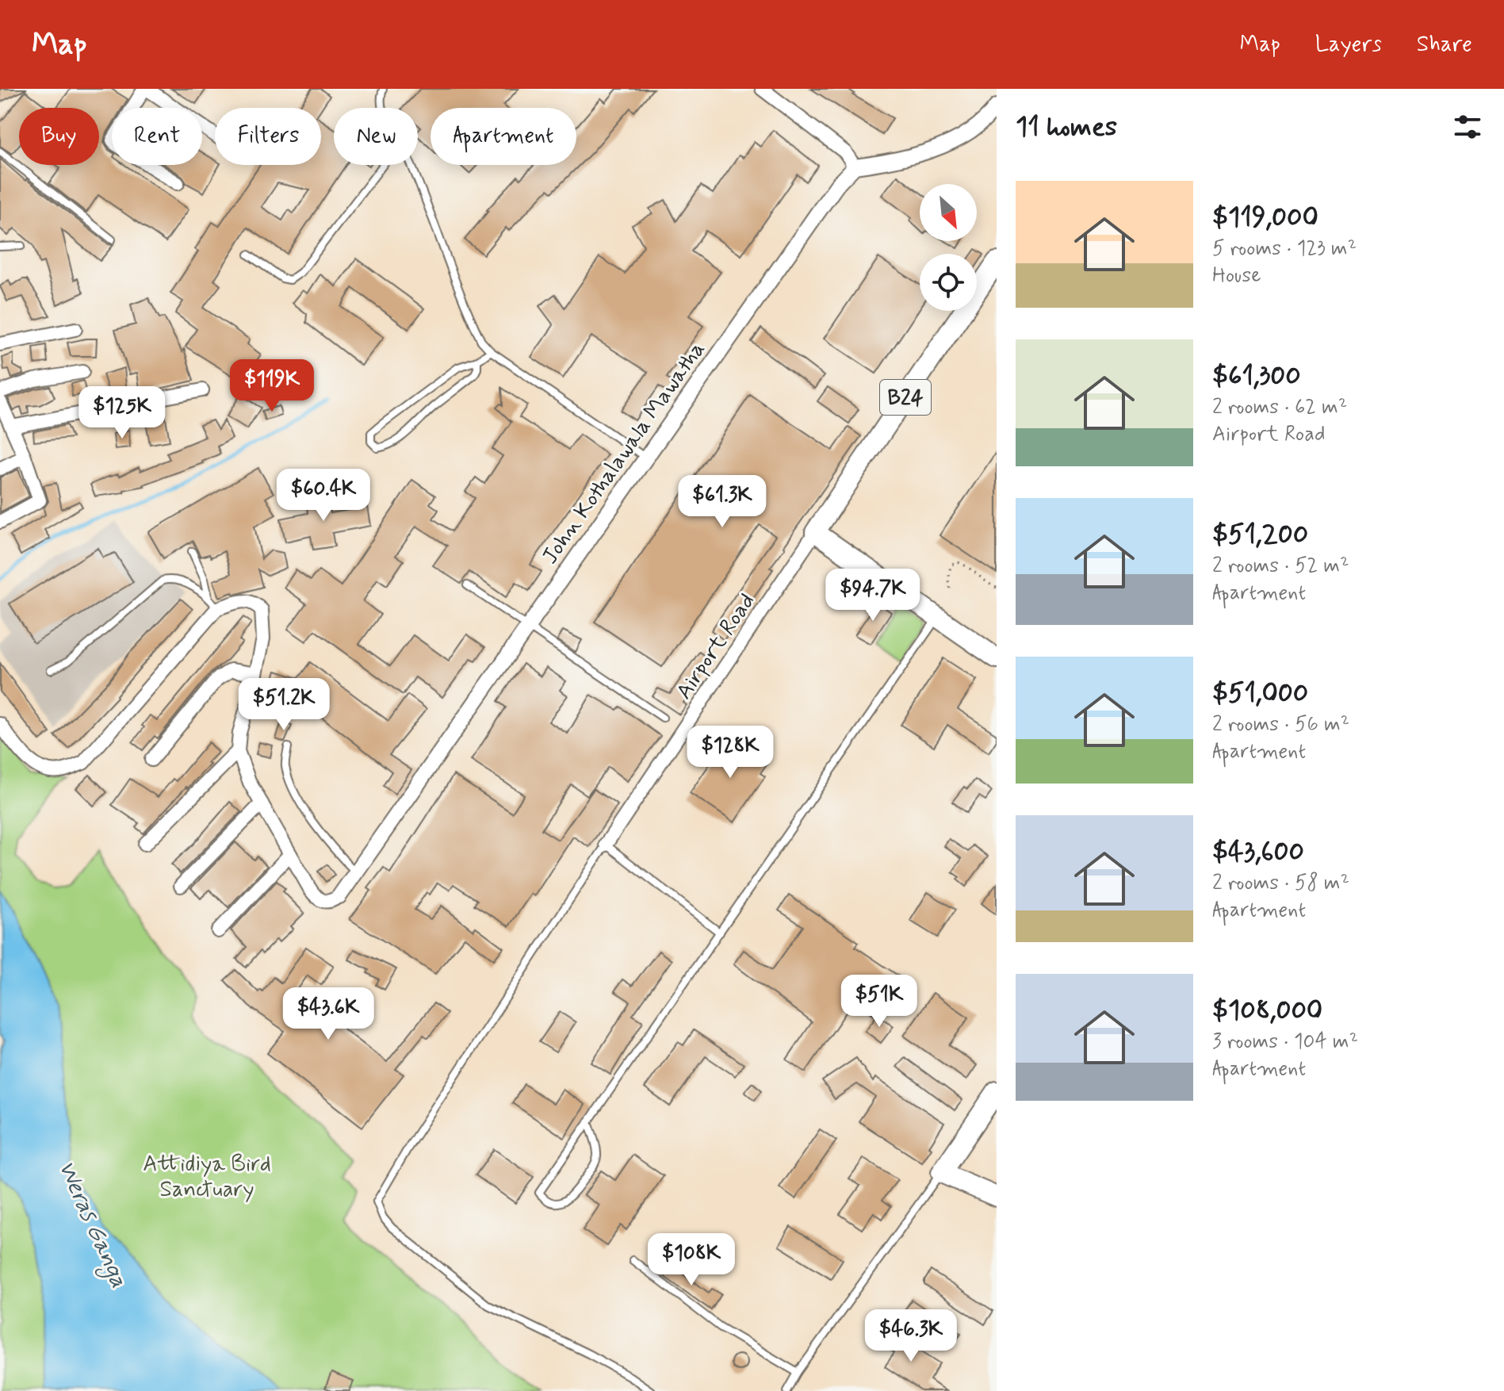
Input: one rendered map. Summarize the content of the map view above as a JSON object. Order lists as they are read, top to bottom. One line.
{"streets":{"main road":["B24"],"street":["John Kothalawala Mawatha","Airport Road"]},"crossings":[["B24","Airport Road"]],"water":["Weras Ganga"],"parks":["Attidiya Bird Sanctuary"],"north":"bottom right","page":{"header":"Map","nav":["Map","Layers","Share"],"heading":"11 homes","chip":["Buy","Rent","Filters","New","Apartment"],"list":[{"name":"$119,000","note":"5 rooms · 123 m² · House"},{"name":"$61,300","note":"2 rooms · 62 m² · Airport Road"},{"name":"$51,200","note":"2 rooms · 52 m² · Apartment"},{"name":"$51,000","note":"2 rooms · 56 m² · Apartment"},{"name":"$43,600","note":"2 rooms · 58 m² · Apartment"},{"name":"$108,000","note":"3 rooms · 104 m² · Apartment"}],"price":["$119K","$125K","$60.4K","$61.3K","$94.7K","$51.2K","$128K","$51K","$43.6K","$108K","$46.3K"]}}
